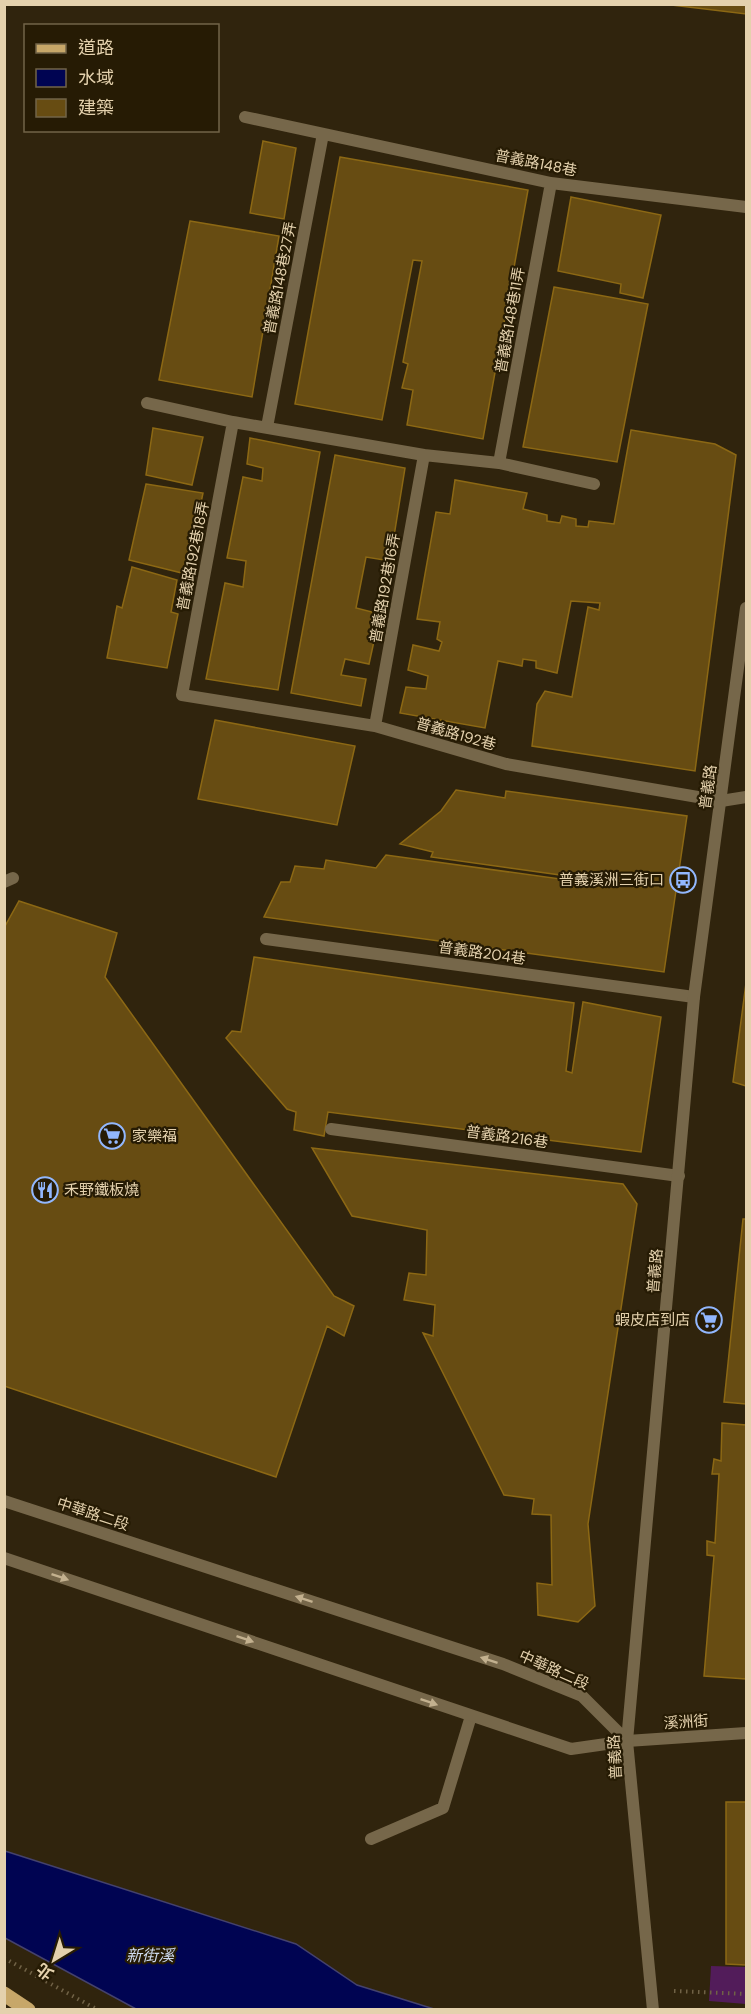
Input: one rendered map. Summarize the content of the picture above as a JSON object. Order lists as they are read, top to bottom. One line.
{"streets":{"street":["普義路148巷","普義路148巷27弄","普義路148巷11弄","普義路192巷18弄","普義路192巷16弄","普義路192巷","普義路","普義路204巷","普義路216巷","中華路二段","溪洲街"]},"crossings":[["普義路148巷","普義路148巷27弄"],["普義路148巷","普義路148巷11弄"],["普義路192巷18弄","普義路192巷"],["普義路192巷16弄","普義路192巷"],["普義路192巷","普義路"],["普義路","普義路204巷"],["普義路","普義路216巷"],["普義路","中華路二段"],["普義路","溪洲街"],["中華路二段","溪洲街"]],"water":["新街溪"],"places":{"bus stop":["普義溪洲三街口"],"supermarket":["家樂福","蝦皮店到店"],"restaurant":["禾野鐵板燒"]},"legend":["道路","水域","建築"],"north":"bottom left"}
